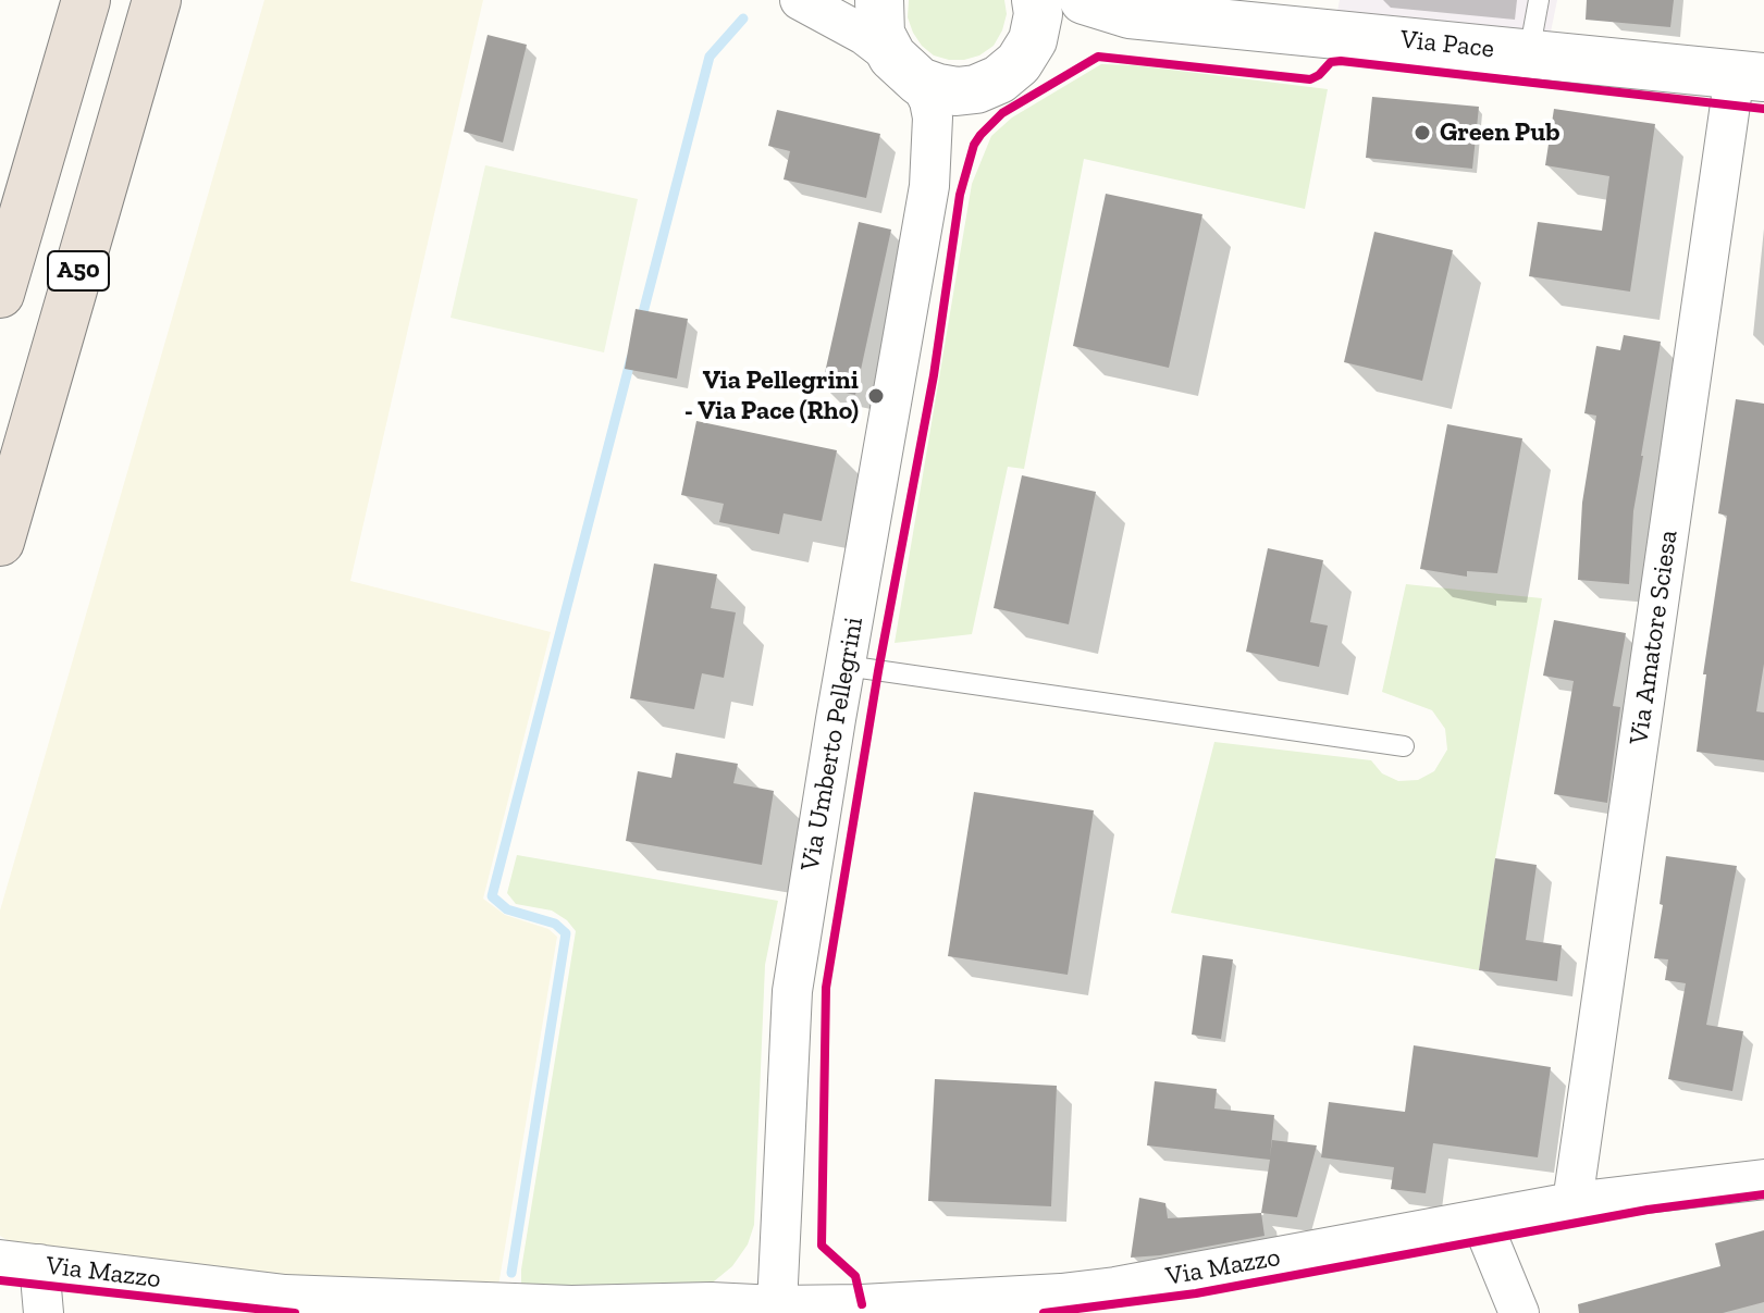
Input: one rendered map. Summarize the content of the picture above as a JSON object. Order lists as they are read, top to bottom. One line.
{"streets":{"highway":["A50"],"street":["Via Pace","Via Amatore Sciesa","Via Umberto Pellegrini","Via Mazzo"]},"crossings":[["Via Pace","Via Amatore Sciesa"],["Via Amatore Sciesa","Via Mazzo"],["Via Umberto Pellegrini","Via Mazzo"]],"places":["Green Pub","Via Pellegrini - Via Pace (Rho)"]}
